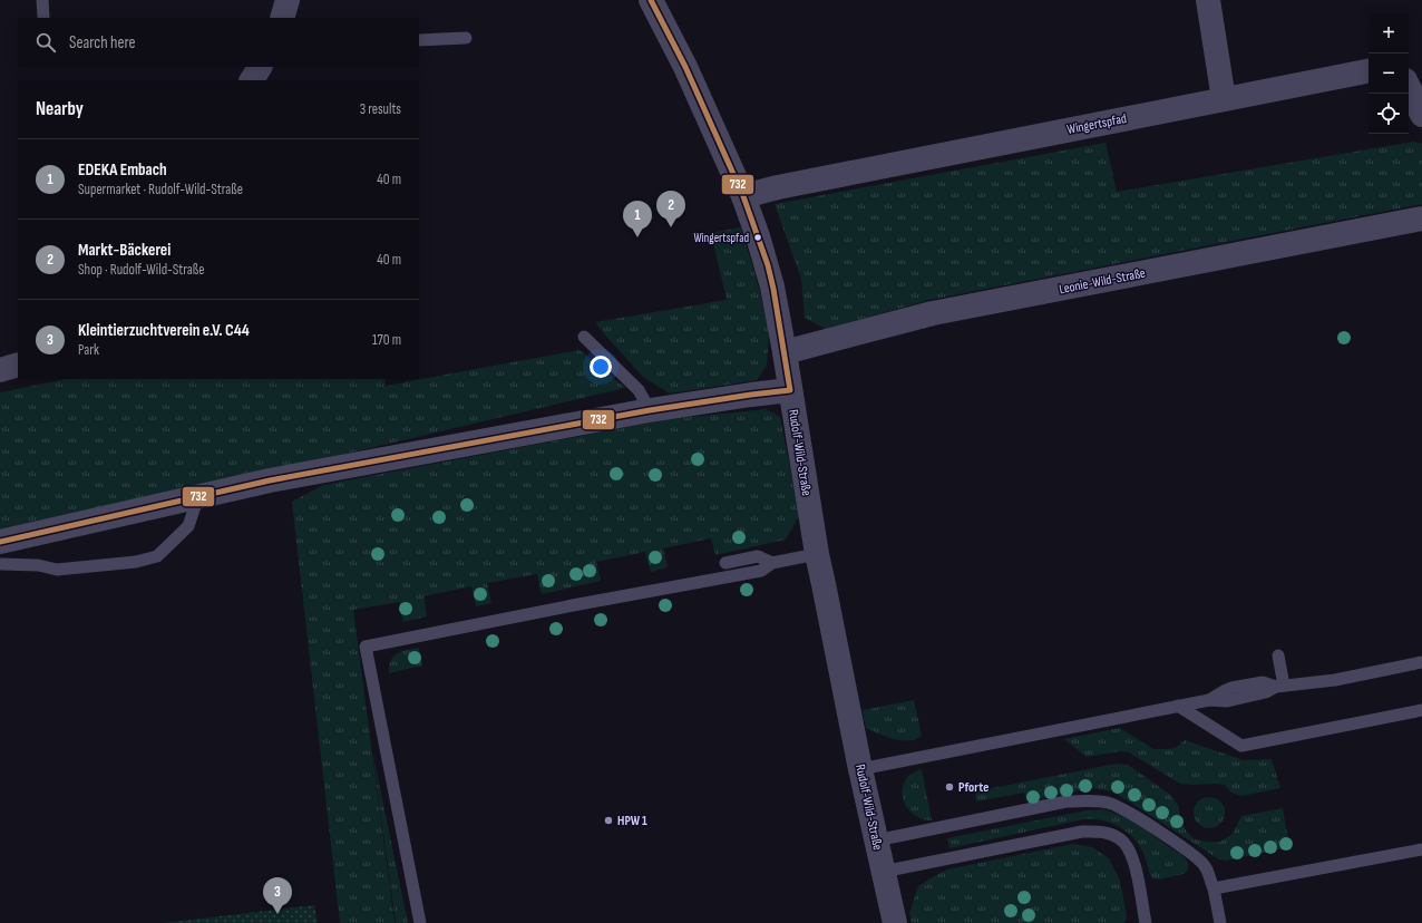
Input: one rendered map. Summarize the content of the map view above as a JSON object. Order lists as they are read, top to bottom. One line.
{"streets":{"street":["Wingertspfad","Leonie-Wild-Straße","Rudolf-Wild-Straße"]},"crossings":[["Wingertspfad","Rudolf-Wild-Straße"],["Leonie-Wild-Straße","Rudolf-Wild-Straße"]],"places":["Wingertspfad","Pforte","HPW 1"],"lines":["transit line 732"],"page":{"map_buttons":["+","−"],"search":"Search here","heading":["Nearby","3 results"],"list":[{"mark":"1","name":"EDEKA Embach","note":"Supermarket · Rudolf-Wild-Straße","value":"40 m"},{"mark":"2","name":"Markt-Bäckerei","note":"Shop · Rudolf-Wild-Straße","value":"40 m"},{"mark":"3","name":"Kleintierzuchtverein e.V. C44","note":"Park","value":"170 m"}],"pins":["2","1","3"]}}
